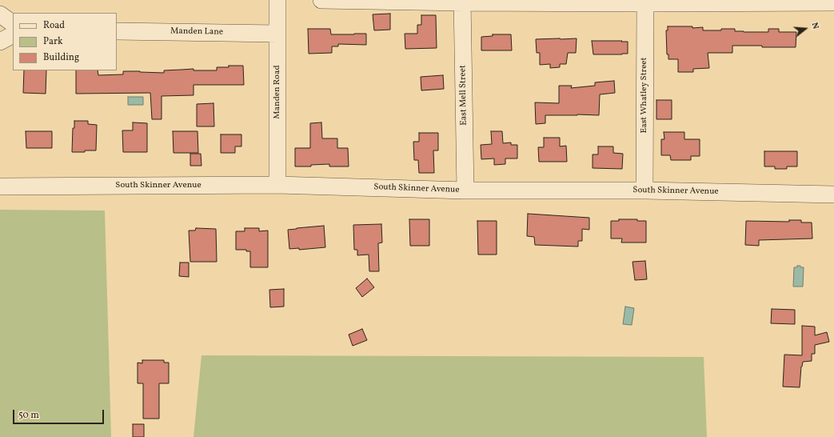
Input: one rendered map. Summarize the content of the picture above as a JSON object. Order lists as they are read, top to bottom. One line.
{"streets":{"street":["Manden Lane","Manden Road","East Mell Street","East Whatley Street","South Skinner Avenue"]},"crossings":[["Manden Lane","Manden Road"],["Manden Road","South Skinner Avenue"],["East Mell Street","South Skinner Avenue"],["East Whatley Street","South Skinner Avenue"]],"legend":["Road","Park","Building"],"scale_bar":"50 m","north":"right"}
